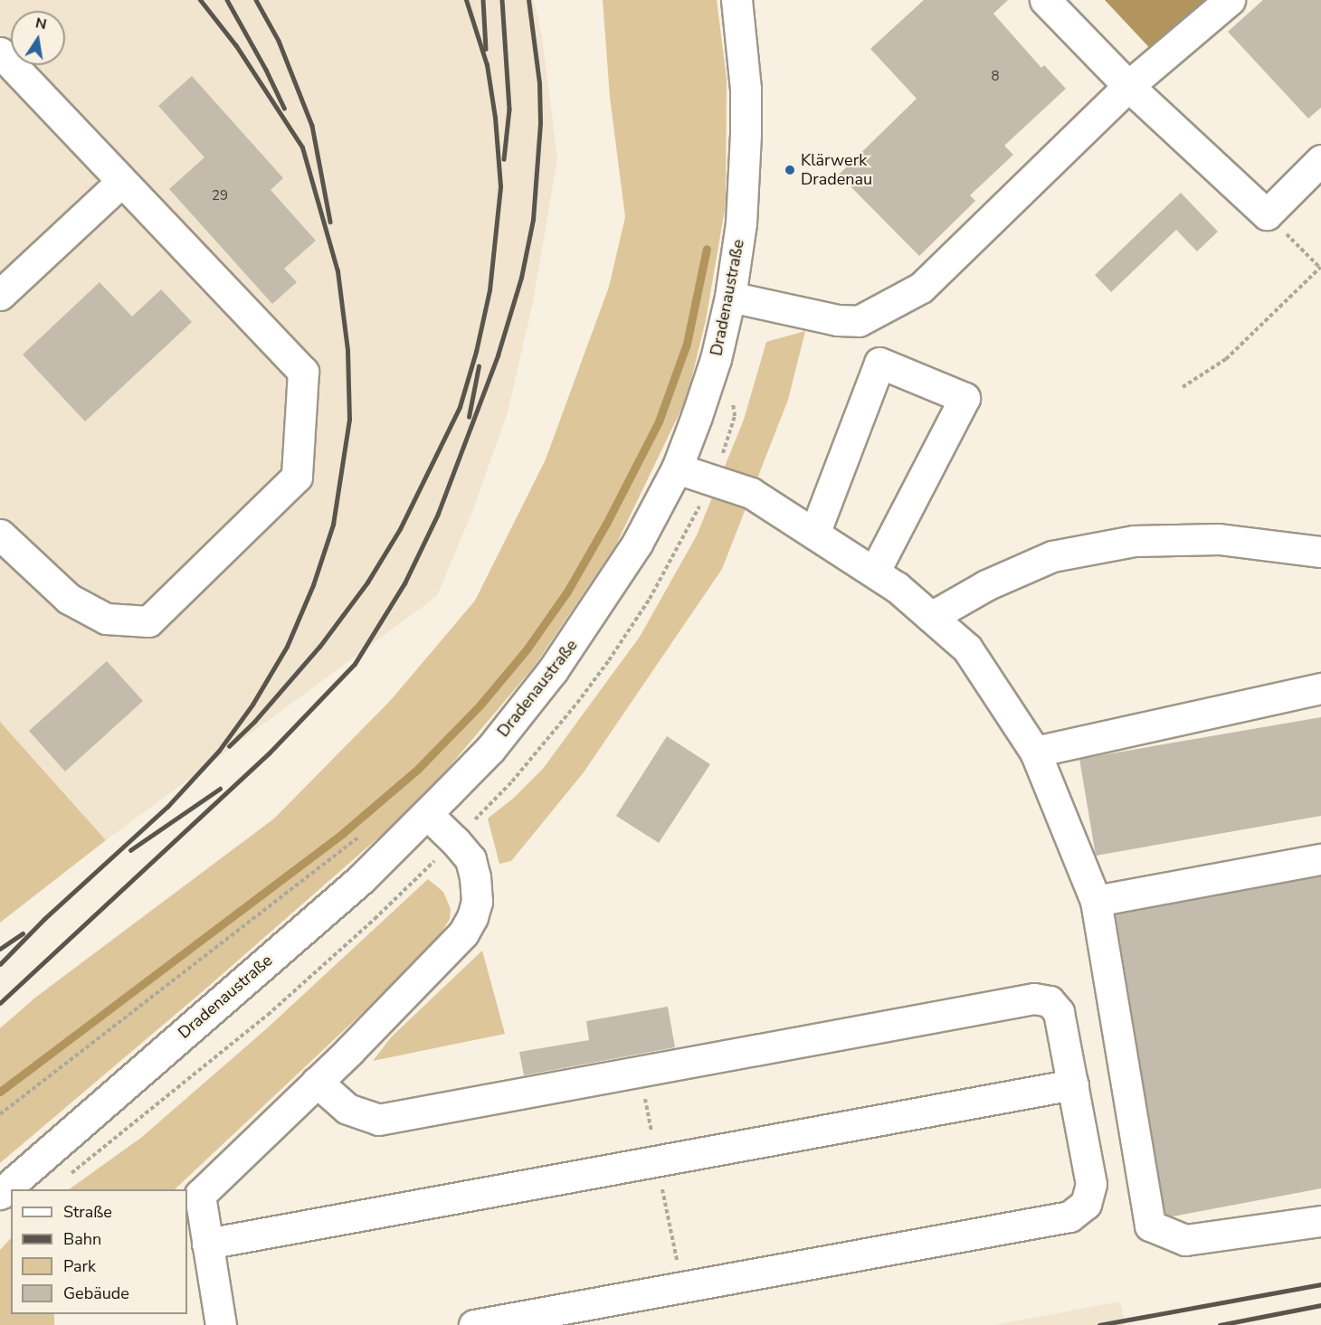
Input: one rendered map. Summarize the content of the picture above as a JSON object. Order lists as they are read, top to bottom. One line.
{"streets":{"street":["Dradenaustraße"]},"places":["Klärwerk Dradenau"],"house_numbers":["8","29"],"legend":["Straße","Bahn","Park","Gebäude"],"north":"top"}
